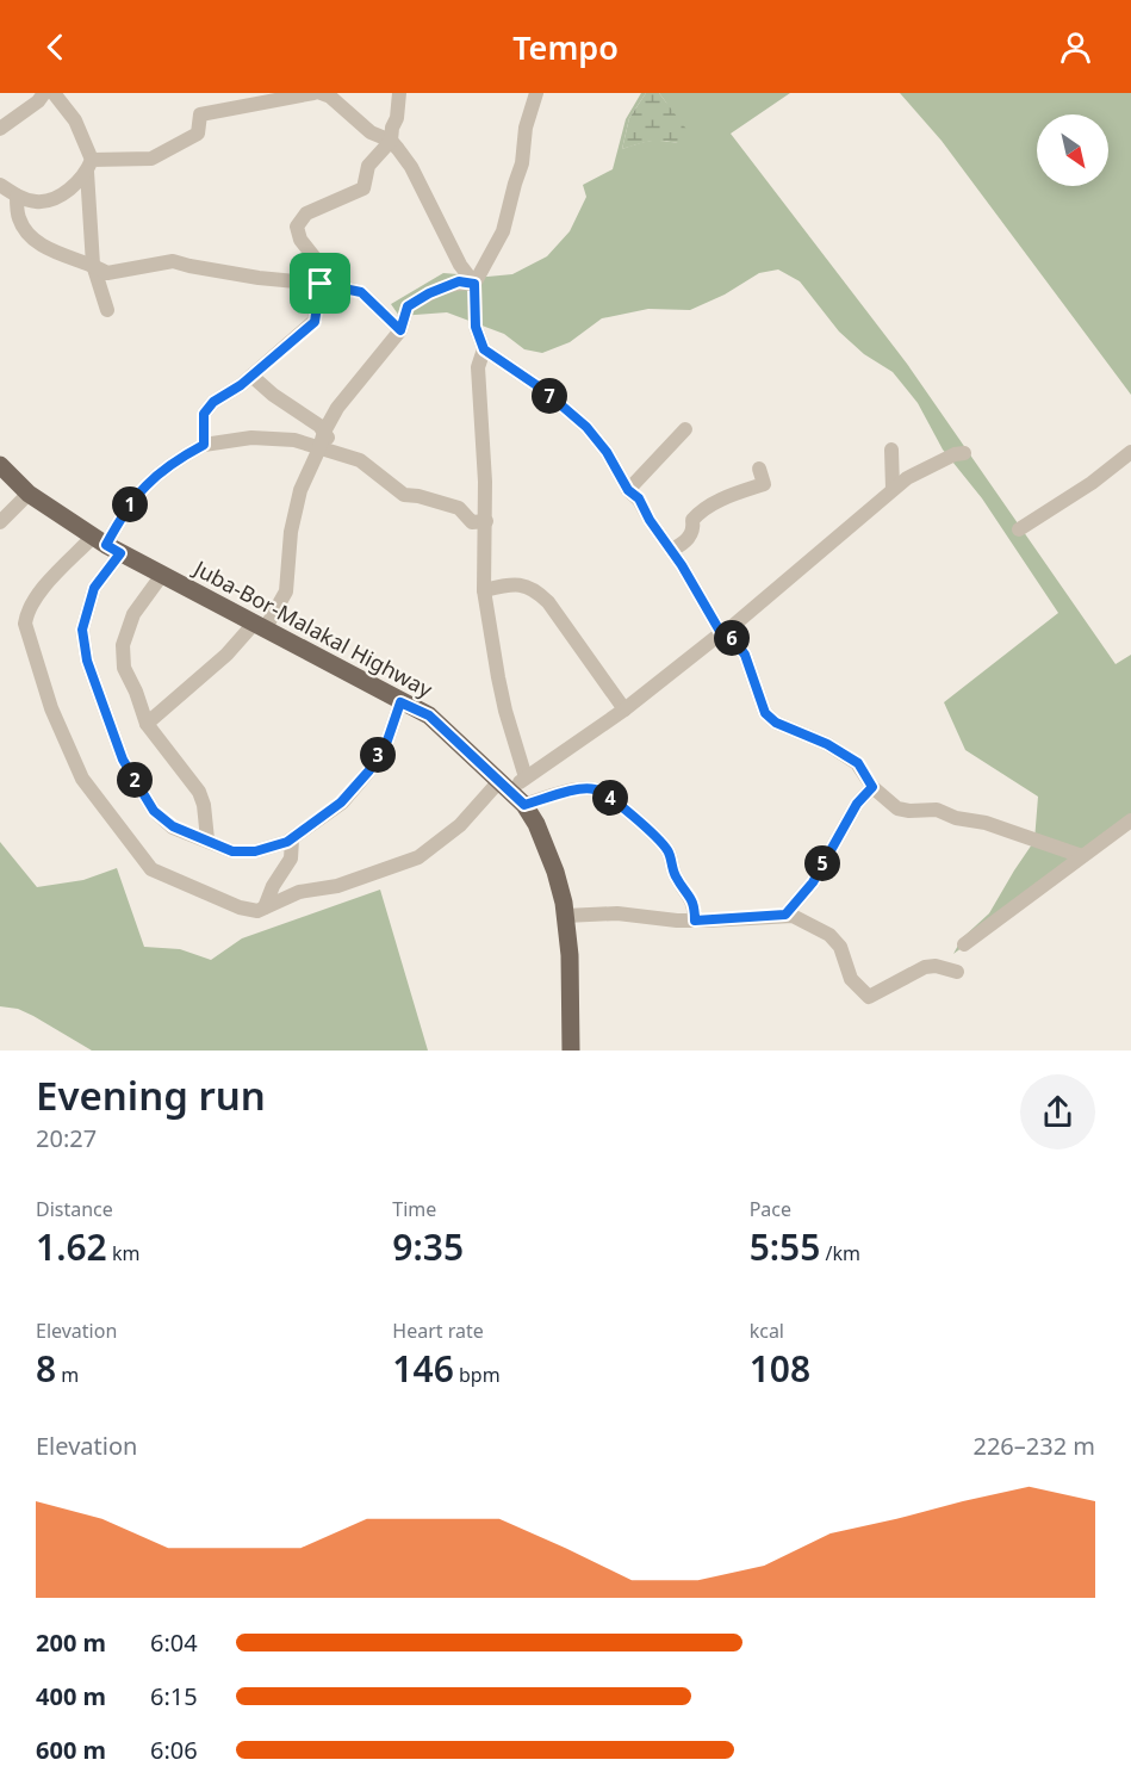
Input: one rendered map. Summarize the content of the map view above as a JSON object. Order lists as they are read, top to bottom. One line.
{"streets":{"main road":["Juba-Bor-Malakal Highway"]},"north":"bottom right","page":{"header":"Tempo","pins":["7","1","6","3","2","4","5"],"heading":["Evening run","20:27"],"stats":[["Distance","1.62 km"],["Time","9:35"],["Pace","5:55 /km"],["Elevation","8 m"],["Heart rate","146 bpm"],["kcal","108"]],"chart":["Elevation","226–232 m"],"list":[{"name":"200 m","note":"6:04"},{"name":"400 m","note":"6:15"},{"name":"600 m","note":"6:06"}]}}
